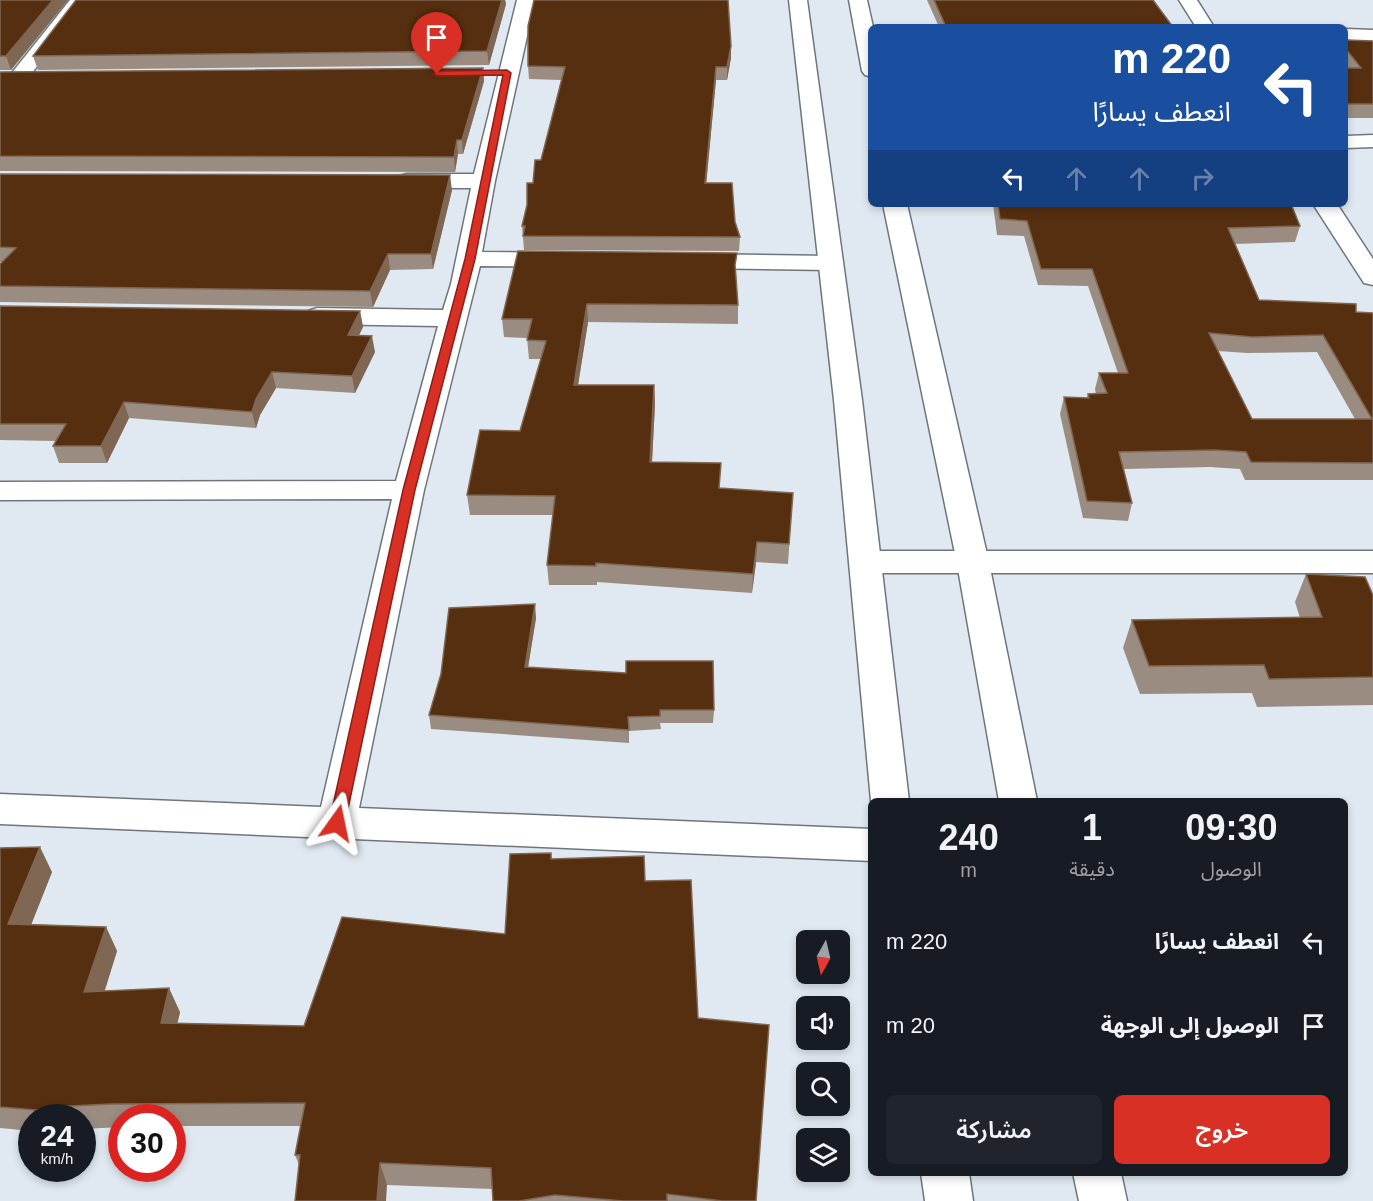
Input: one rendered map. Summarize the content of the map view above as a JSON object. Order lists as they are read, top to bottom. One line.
{"north":"bottom","page":{"turn":["220 m","انعطف يسارًا"],"eta":["09:30","الوصول","1","دقيقة","240","m"],"list":[{"name":"انعطف يسارًا","value":"220 m"},{"name":"الوصول إلى الوجهة","value":"20 m"}],"buttons":["خروج","مشاركة"],"speed":"24 km/h","limit":"30"}}
